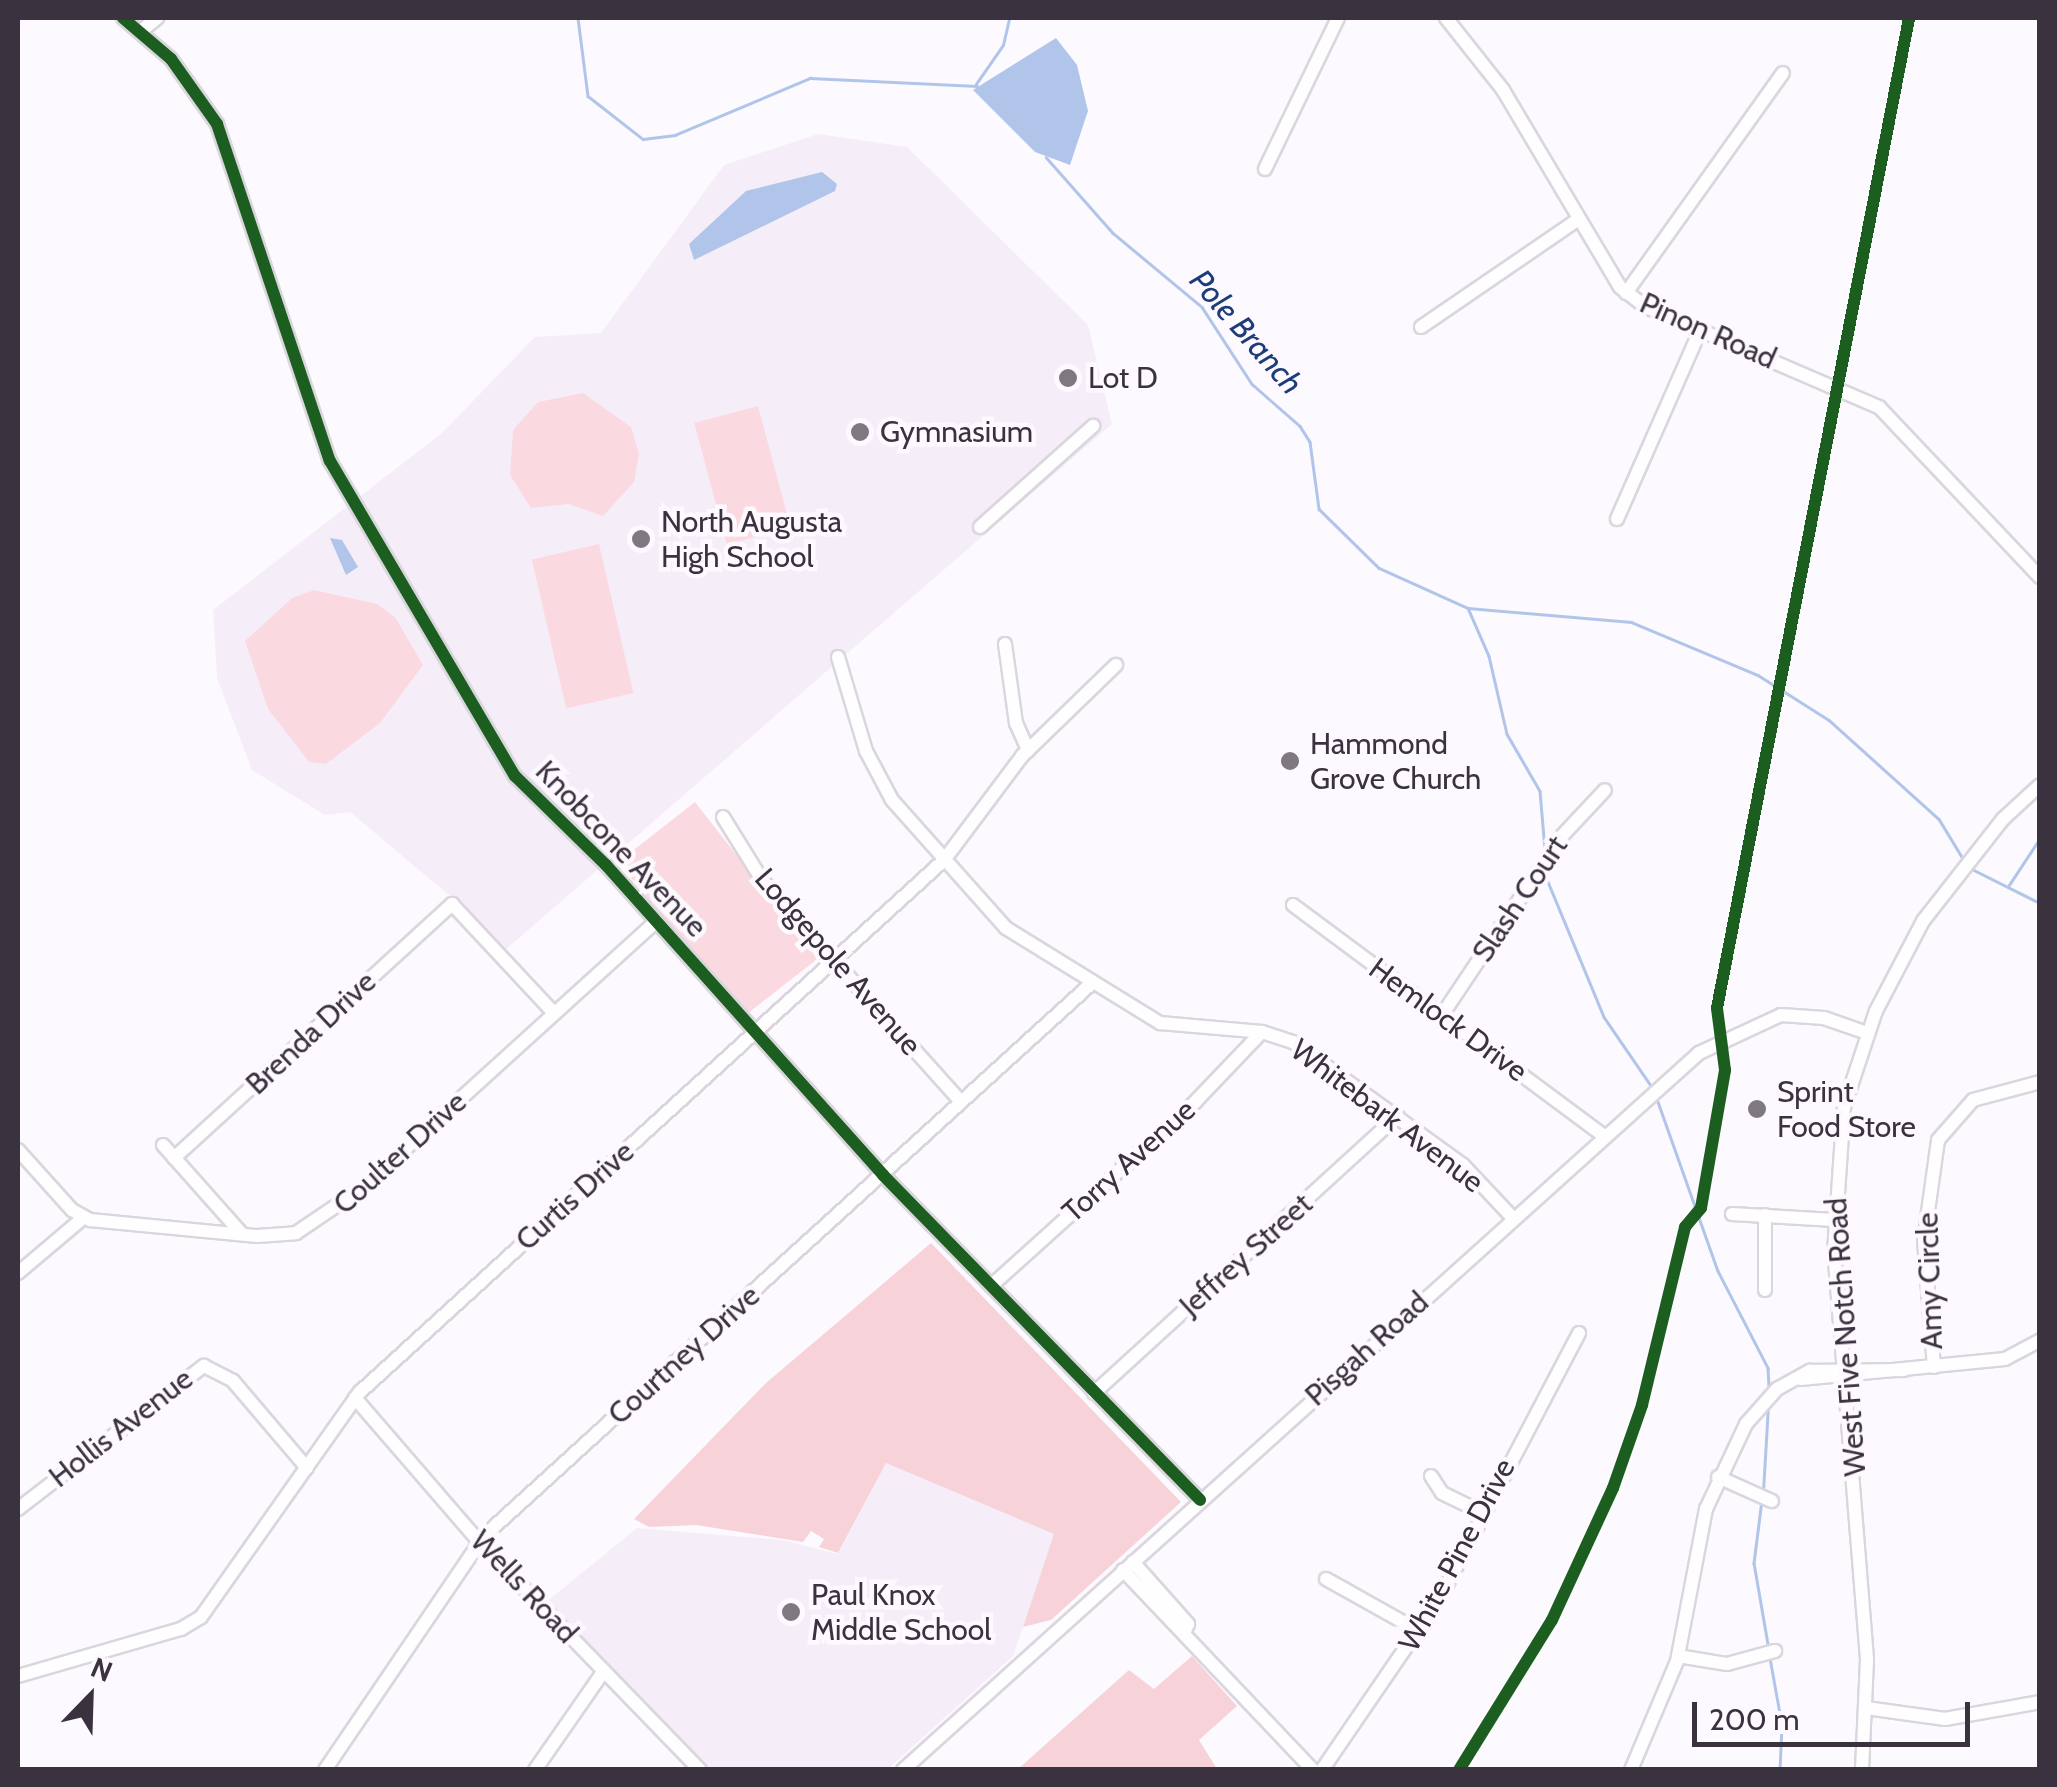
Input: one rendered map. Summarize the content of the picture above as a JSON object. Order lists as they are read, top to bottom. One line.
{"streets":{"street":["Pinon Road","Knobcone Avenue","Slash Court","Lodgepole Avenue","Hemlock Drive","Brenda Drive","Whitebark Avenue","Coulter Drive","Torry Avenue","Curtis Drive","Jeffrey Street","Amy Circle","West Five Notch Road","Pisgah Road","Courtney Drive","Hollis Avenue","White Pine Drive","Wells Road"]},"crossings":[["Knobcone Avenue","Coulter Drive"],["Knobcone Avenue","Torry Avenue"],["Knobcone Avenue","Curtis Drive"],["Knobcone Avenue","Jeffrey Street"],["Knobcone Avenue","Pisgah Road"],["Knobcone Avenue","Courtney Drive"],["Slash Court","Hemlock Drive"],["Lodgepole Avenue","Curtis Drive"],["Lodgepole Avenue","Courtney Drive"],["Hemlock Drive","Pisgah Road"],["Brenda Drive","Coulter Drive"],["Whitebark Avenue","Torry Avenue"],["Whitebark Avenue","Curtis Drive"],["Whitebark Avenue","Jeffrey Street"],["Whitebark Avenue","Pisgah Road"],["Whitebark Avenue","Courtney Drive"],["Curtis Drive","Hollis Avenue"],["Curtis Drive","Wells Road"],["West Five Notch Road","Pisgah Road"],["Courtney Drive","Wells Road"]],"water":["Pole Branch"],"places":["Lot D","Gymnasium","North Augusta High School","Hammond Grove Church","Sprint Food Store","Paul Knox Middle School"],"scale_bar":"200 m","north":"top right"}
